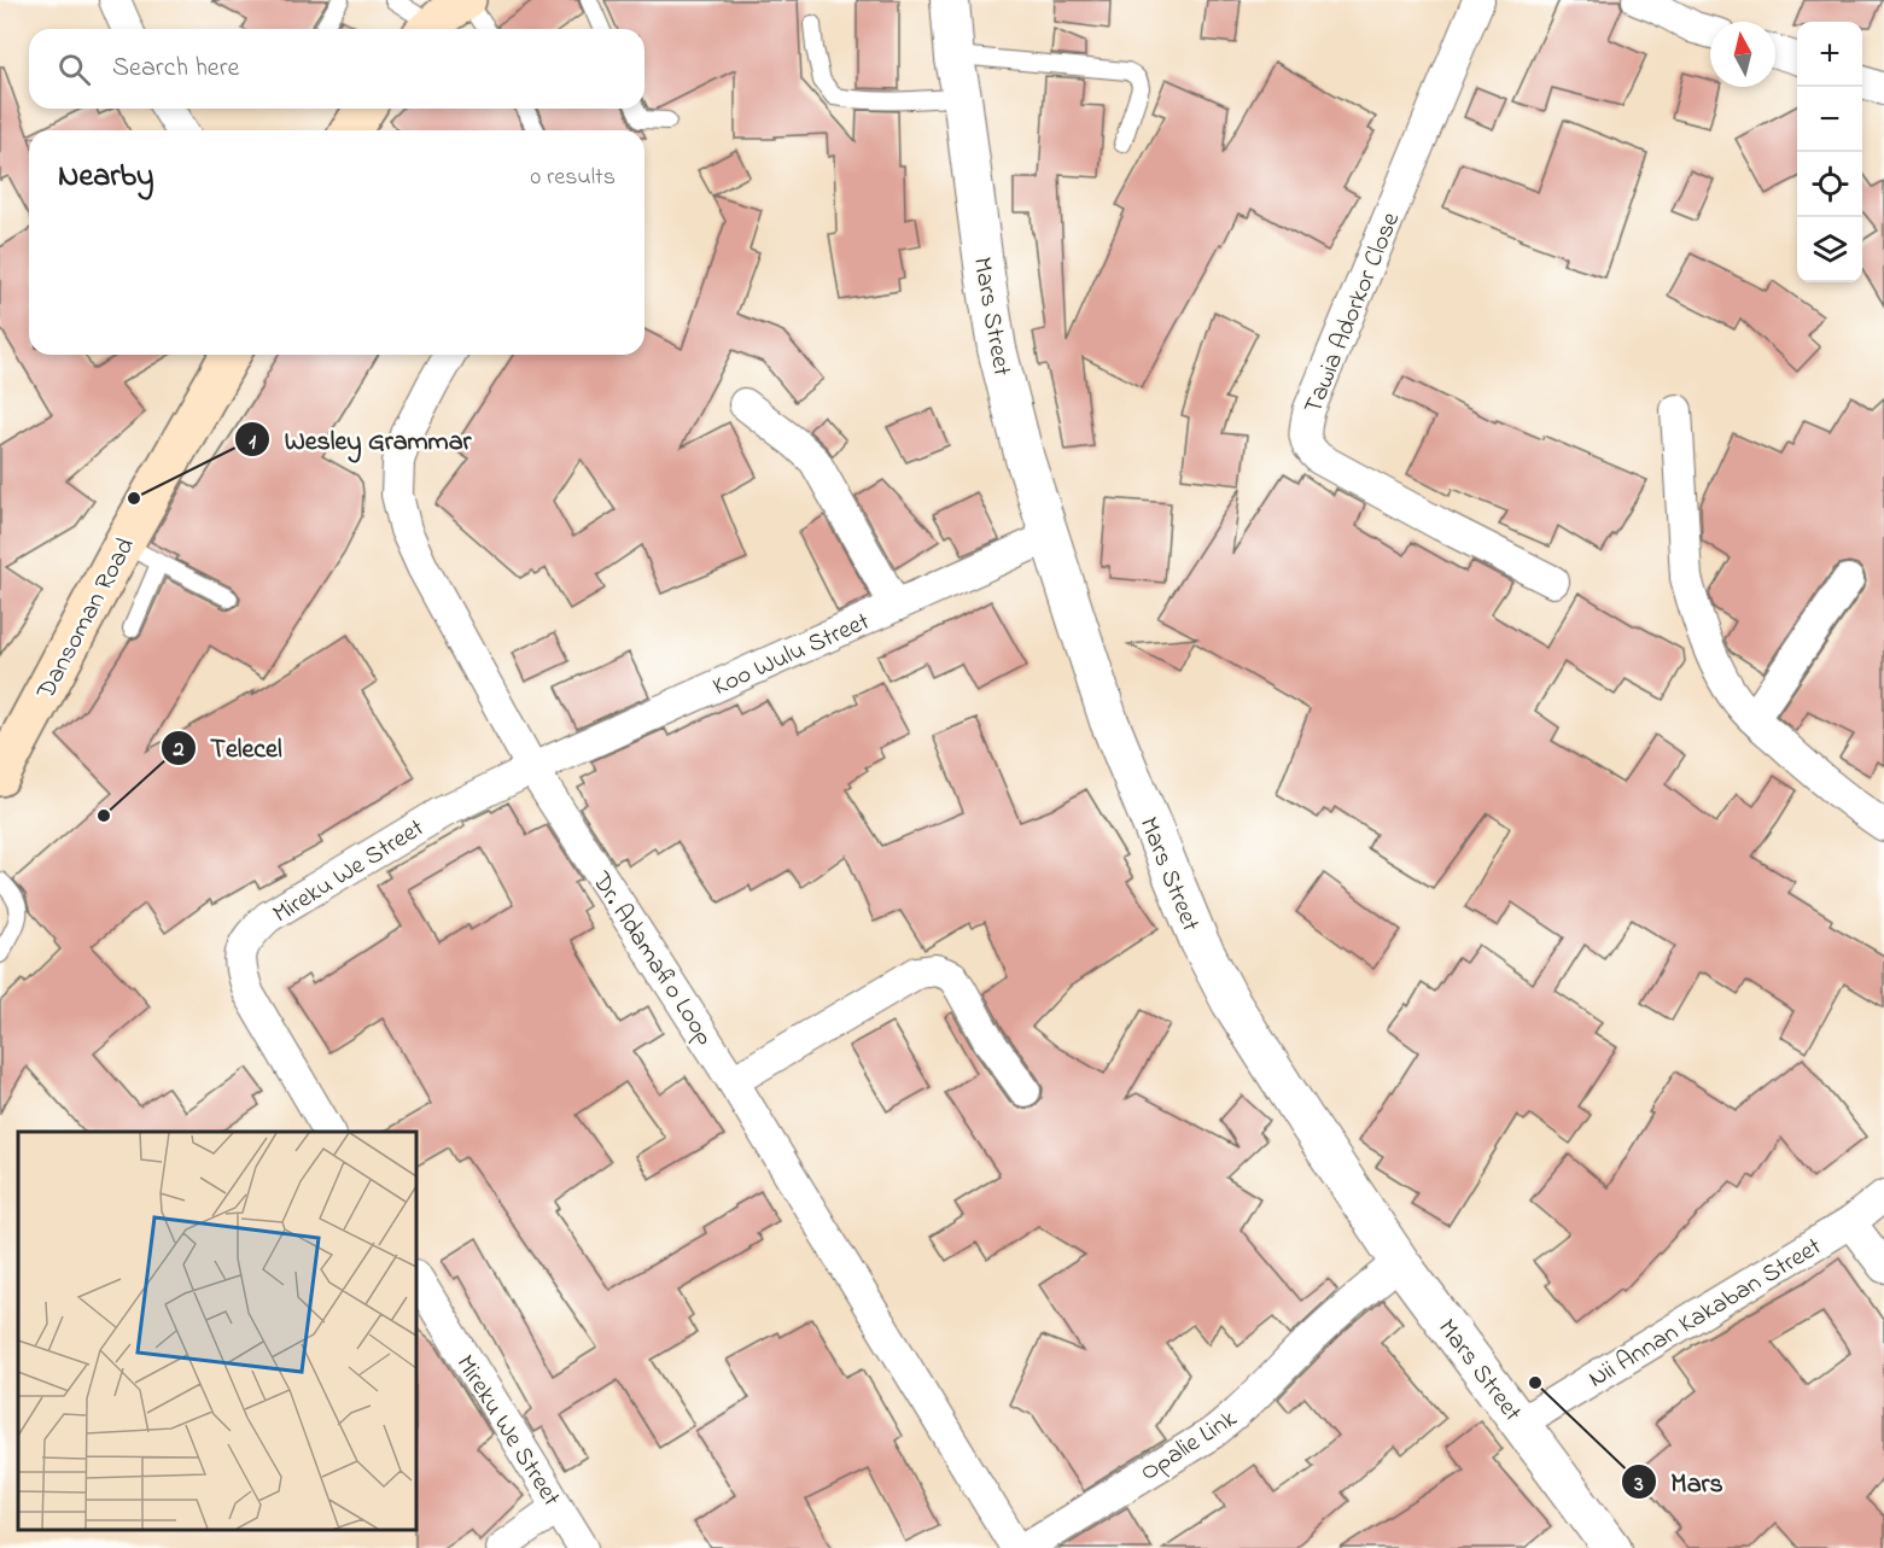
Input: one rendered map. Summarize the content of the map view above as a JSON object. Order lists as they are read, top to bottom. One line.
{"streets":{"main road":["Dansoman Road"],"street":["Tawia Adorkor Close","Mars Street","Koo Wulu Street","Mireku We Street","Dr. Adamafio Loop","Nii Annan Kakaban Street","Opalie Link"]},"crossings":[["Mars Street","Koo Wulu Street"],["Mars Street","Nii Annan Kakaban Street"],["Mars Street","Opalie Link"],["Koo Wulu Street","Mireku We Street"],["Koo Wulu Street","Dr. Adamafio Loop"],["Mireku We Street","Dr. Adamafio Loop"]],"places":["Wesley Grammar","Telecel","Mars"],"north":"top","page":{"map_buttons":["+","−"],"search":"Search here","heading":["Nearby","0 results"]}}
